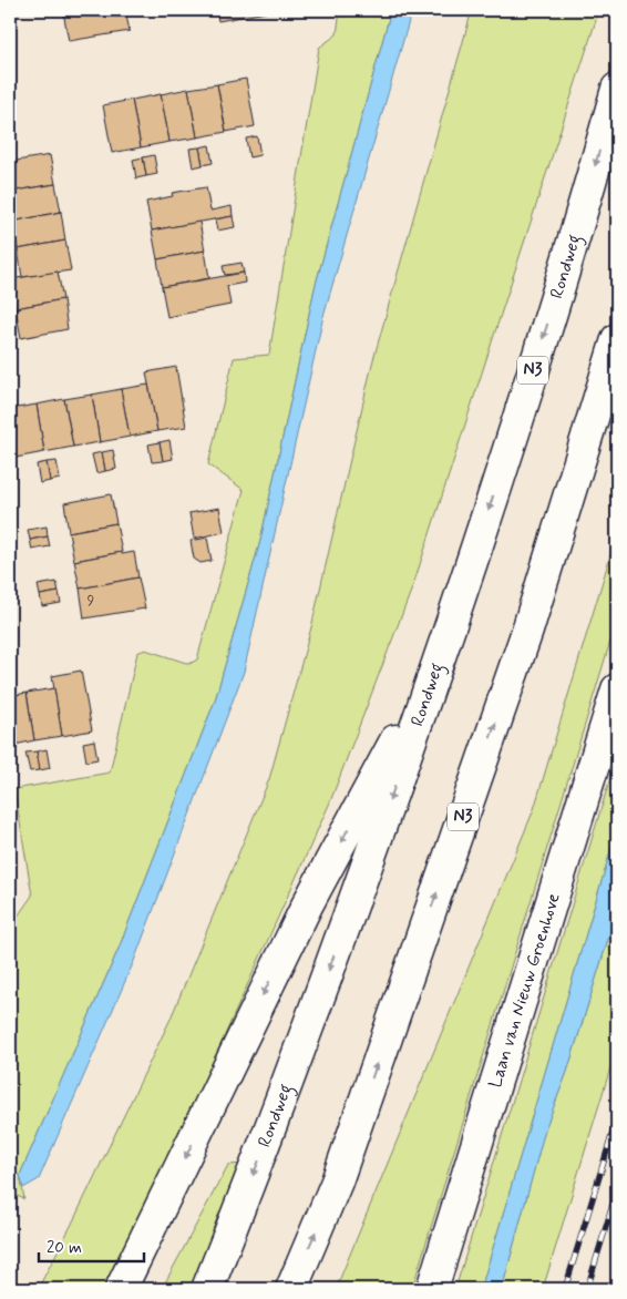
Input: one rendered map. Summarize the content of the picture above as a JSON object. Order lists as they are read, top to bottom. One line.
{"streets":{"main road":["Rondweg","N3","Laan van Nieuw Groenhove"]},"crossings":[["Rondweg","N3"]],"house_numbers":["9"],"scale_bar":"20 m"}
